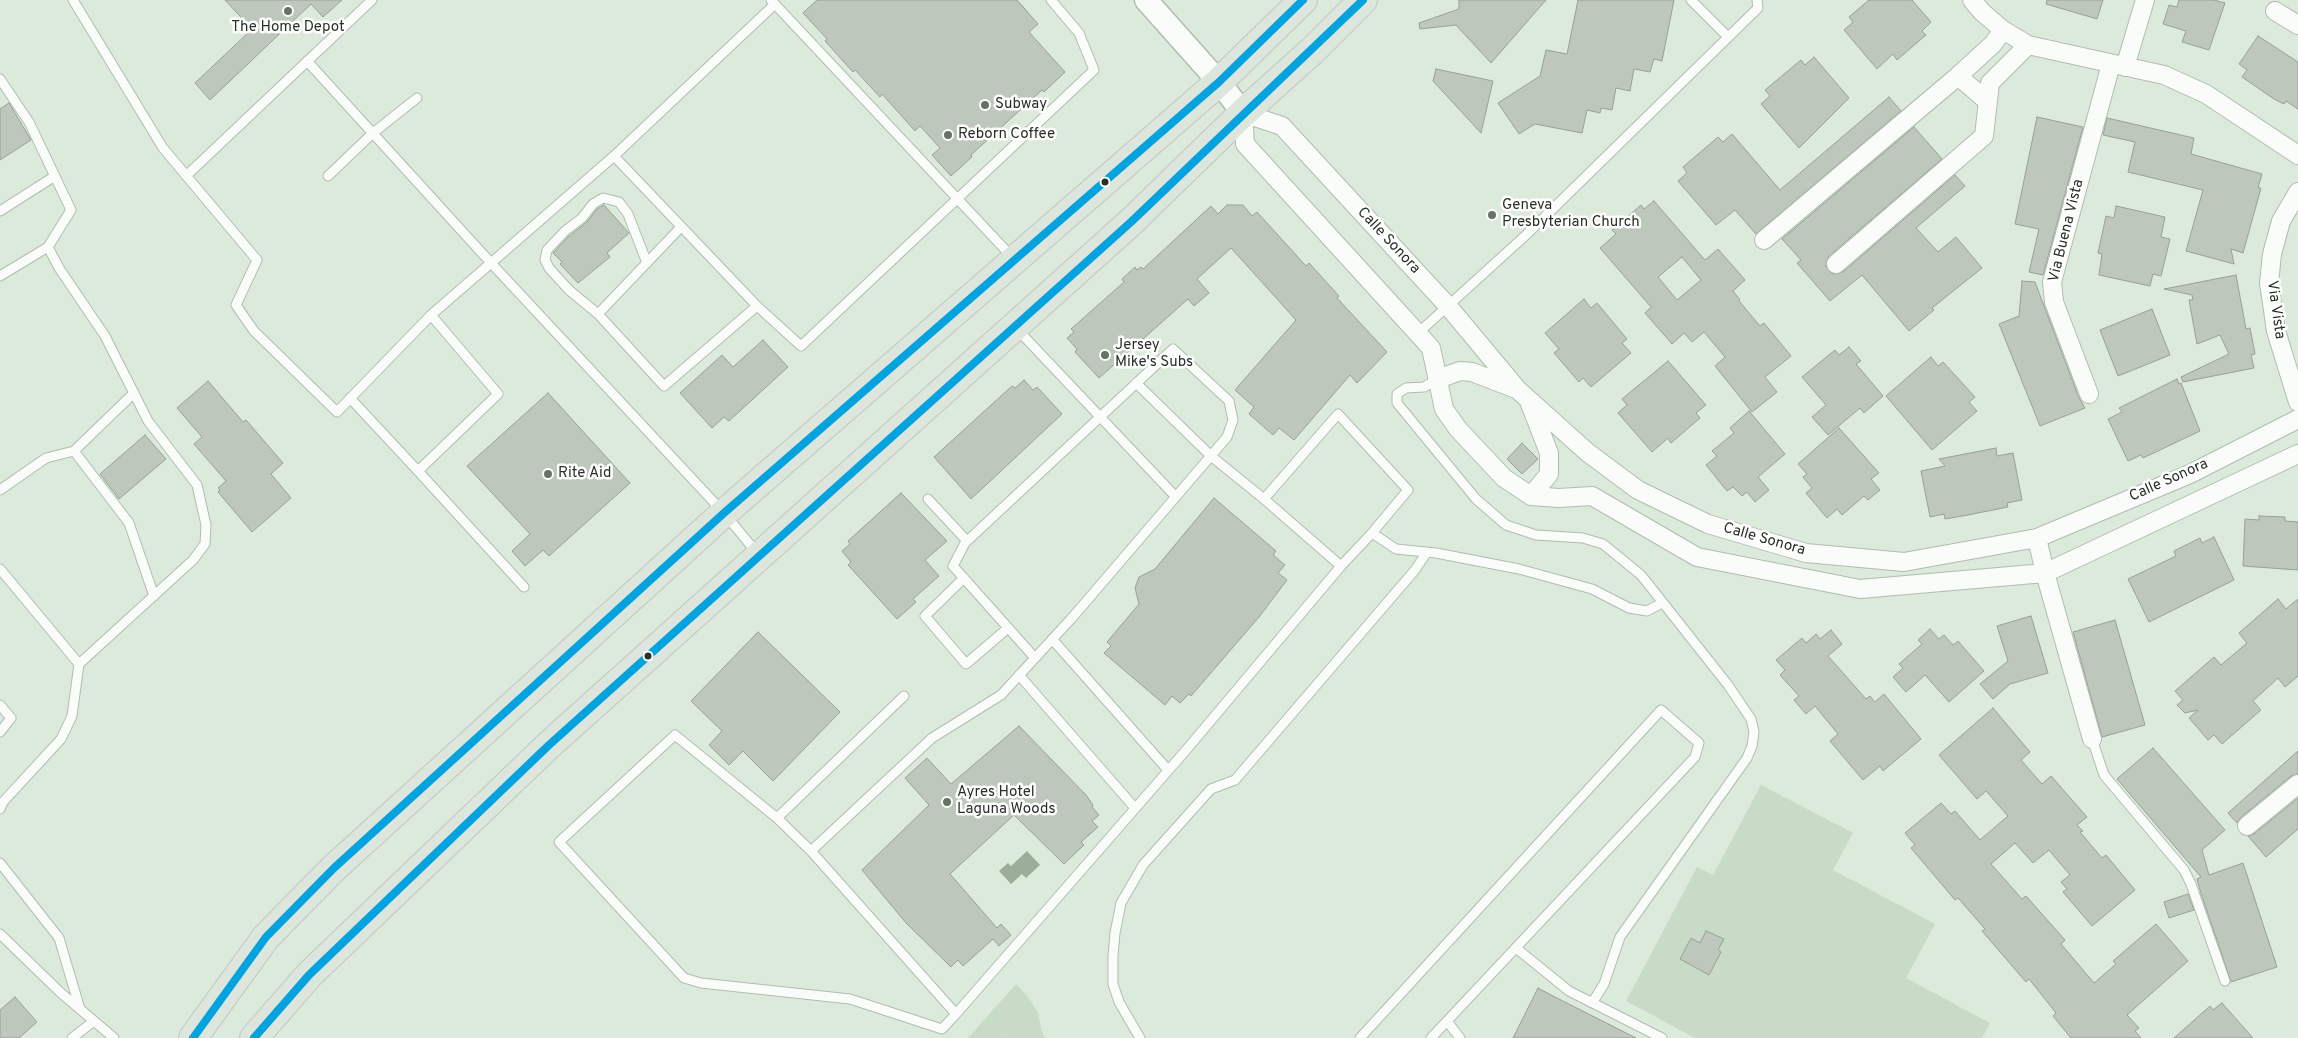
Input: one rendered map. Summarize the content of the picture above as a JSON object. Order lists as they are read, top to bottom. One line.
{"streets":{"street":["Via Buena Vista","Calle Sonora","Via Vista"]},"places":["The Home Depot","Subway","Reborn Coffee","Geneva Presbyterian Church","Jersey Mike's Subs","Rite Aid","Ayres Hotel Laguna Woods"]}
